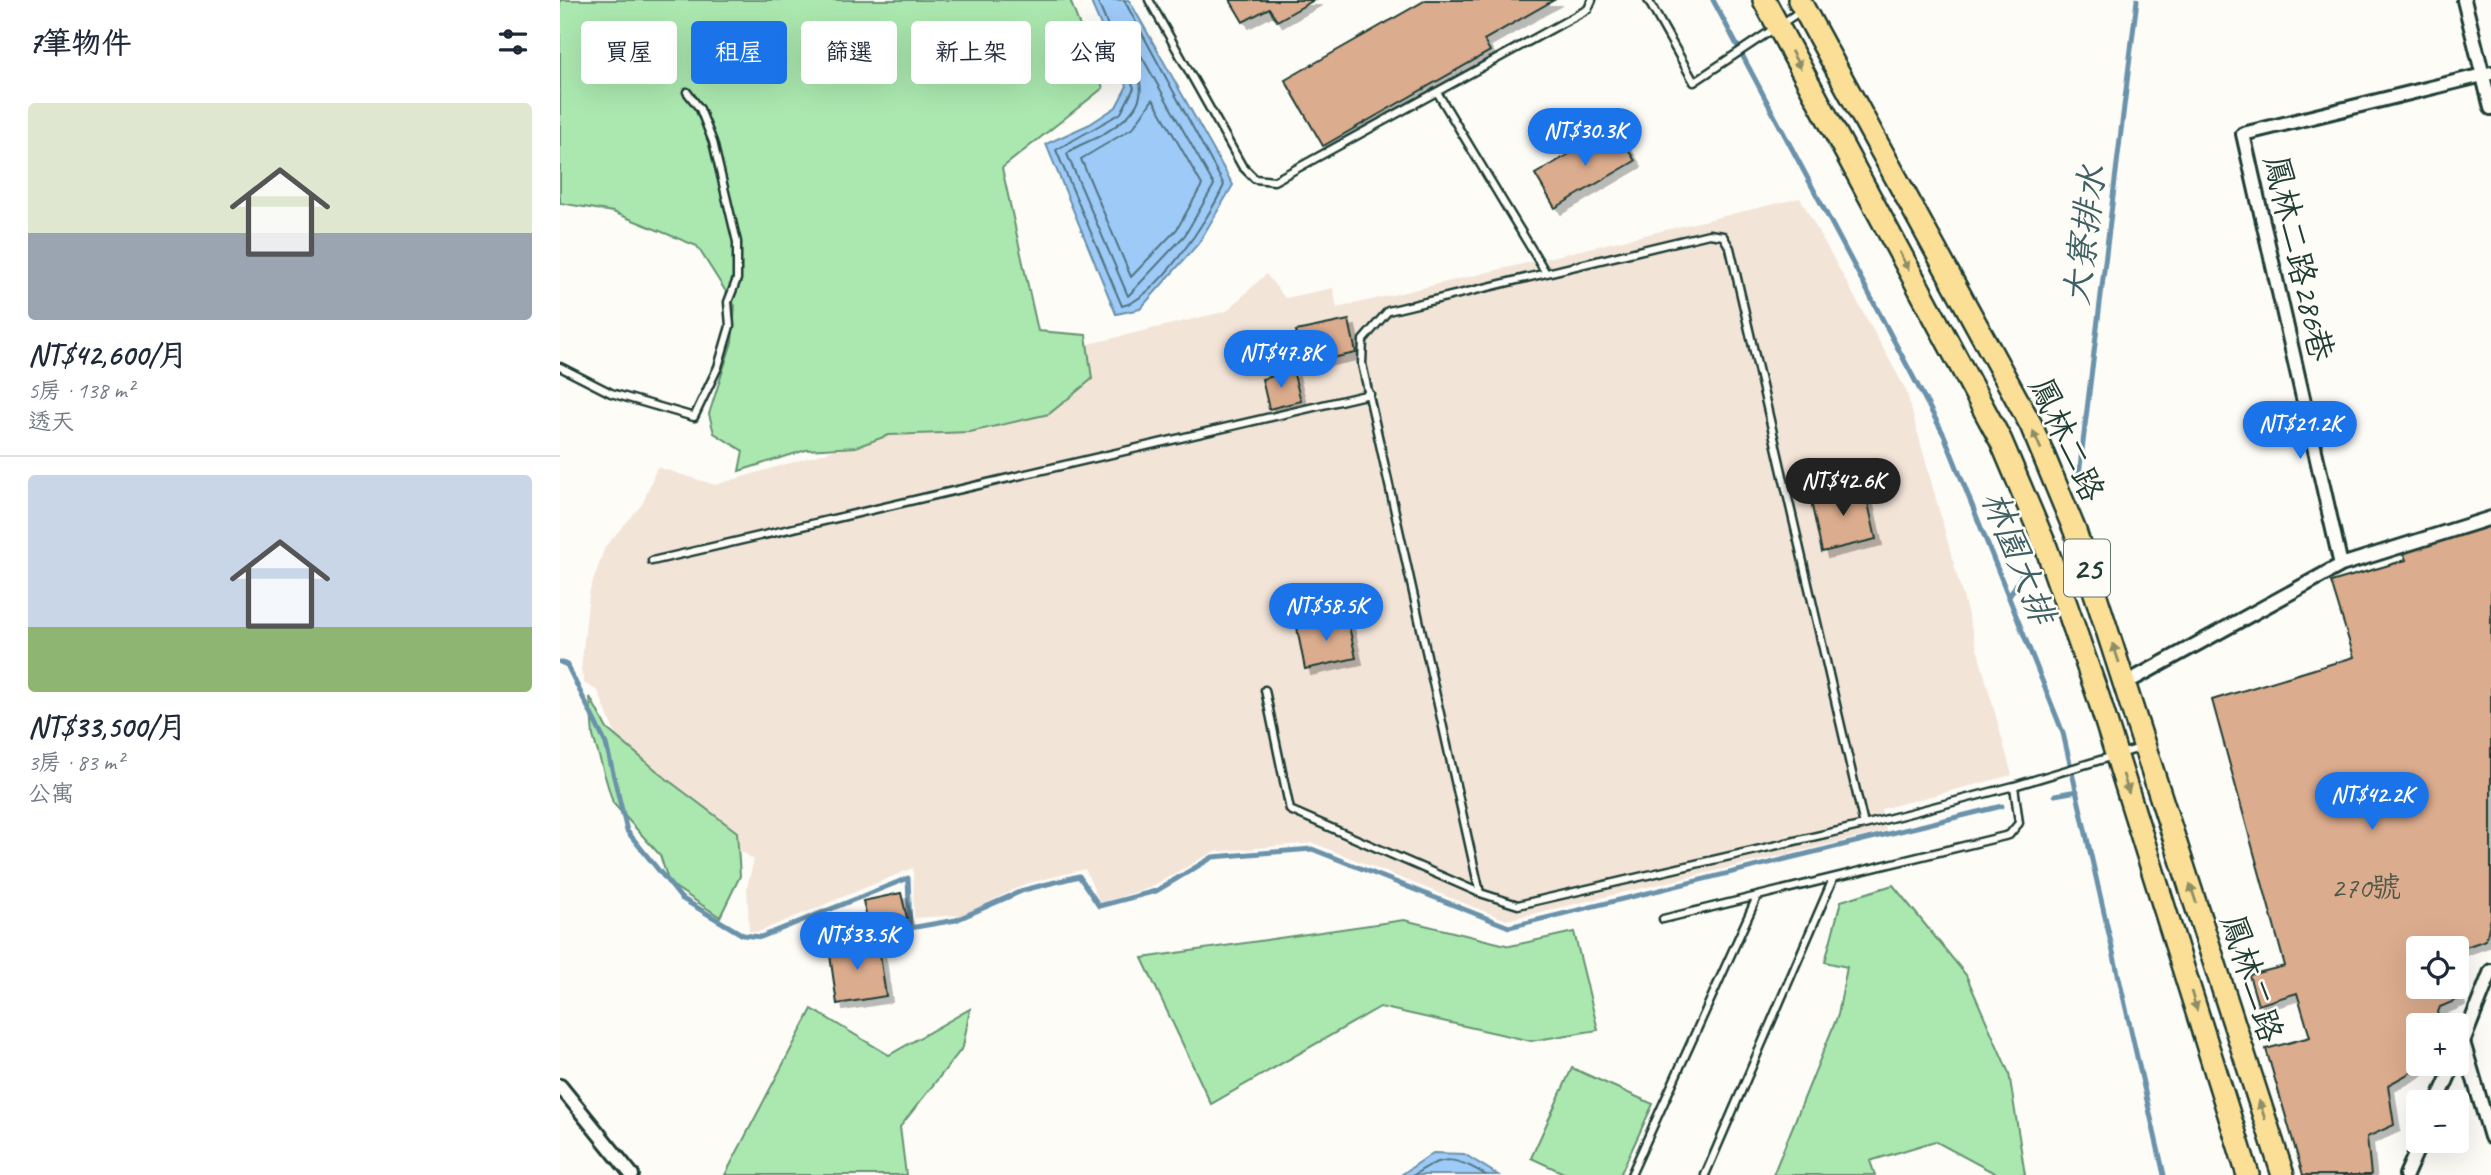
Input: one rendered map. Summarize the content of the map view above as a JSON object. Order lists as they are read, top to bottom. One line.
{"streets":{"main road":["鳳林二路","25"],"street":["鳳林二路286巷"]},"water":["大寮排水","林園大排"],"house_numbers":["270號"],"page":{"heading":"7筆物件","chip":["買屋","租屋","篩選","新上架","公寓"],"list":[{"name":"NT$42,600/月","note":"5房 · 138 m² · 透天"},{"name":"NT$33,500/月","note":"3房 · 83 m² · 公寓"}],"price":["NT$30.3K","NT$47.8K","NT$21.2K","NT$42.6K","NT$58.5K","NT$42.2K","NT$33.5K"],"map_buttons":["+","−"]}}
